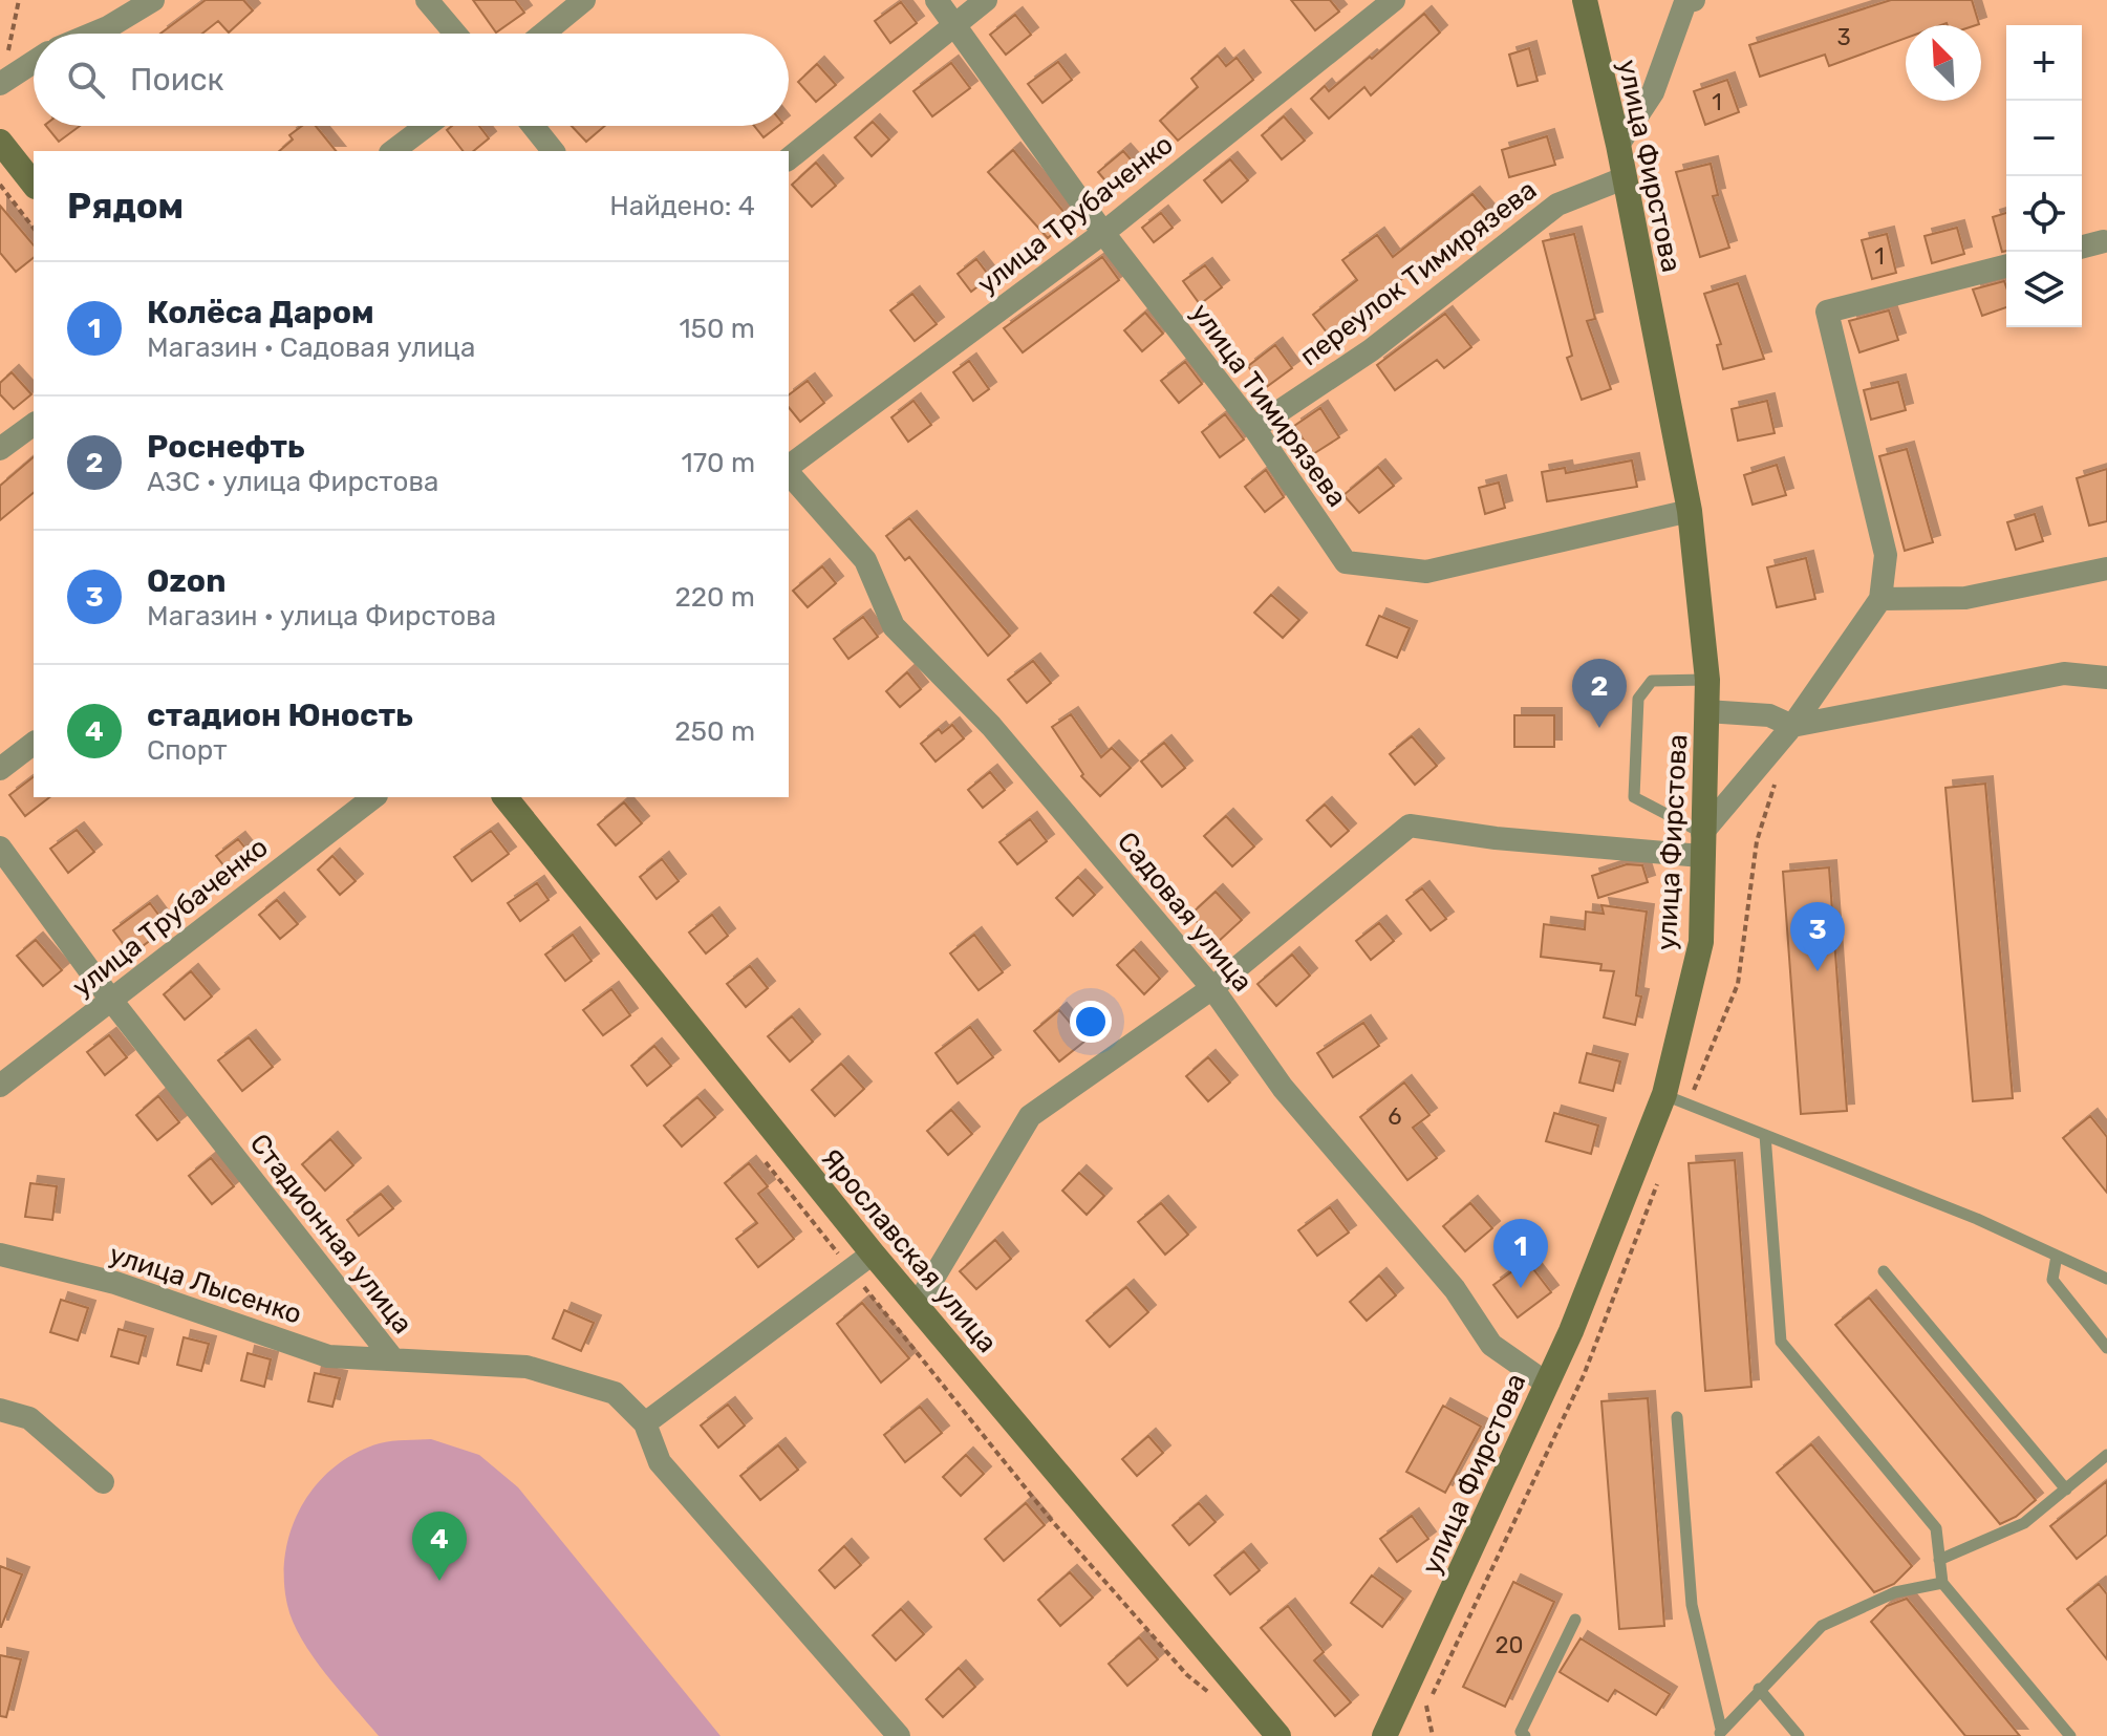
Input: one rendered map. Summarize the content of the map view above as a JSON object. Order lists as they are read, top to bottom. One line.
{"streets":{"main road":["улица Фирстова","Ярославская улица"],"street":["улица Трубаченко","переулок Тимирязева","улица Тимирязева","Садовая улица","Стадионная улица","улица Лысенко"]},"crossings":[["улица Фирстова","переулок Тимирязева"],["улица Фирстова","улица Тимирязева"],["улица Фирстова","Садовая улица"],["улица Трубаченко","улица Тимирязева"],["улица Трубаченко","Стадионная улица"],["переулок Тимирязева","улица Тимирязева"],["Стадионная улица","улица Лысенко"]],"house_numbers":["3","1","1","6","20"],"north":"top left","page":{"map_buttons":["+","−"],"search":"Поиск","heading":["Рядом","Найдено: 4"],"list":[{"mark":"1","name":"Колёса Даром","note":"Магазин · Садовая улица","value":"150 m"},{"mark":"2","name":"Роснефть","note":"АЗС · улица Фирстова","value":"170 m"},{"mark":"3","name":"Ozon","note":"Магазин · улица Фирстова","value":"220 m"},{"mark":"4","name":"стадион Юность","note":"Спорт","value":"250 m"}],"pins":["2","3","1","4"]}}
